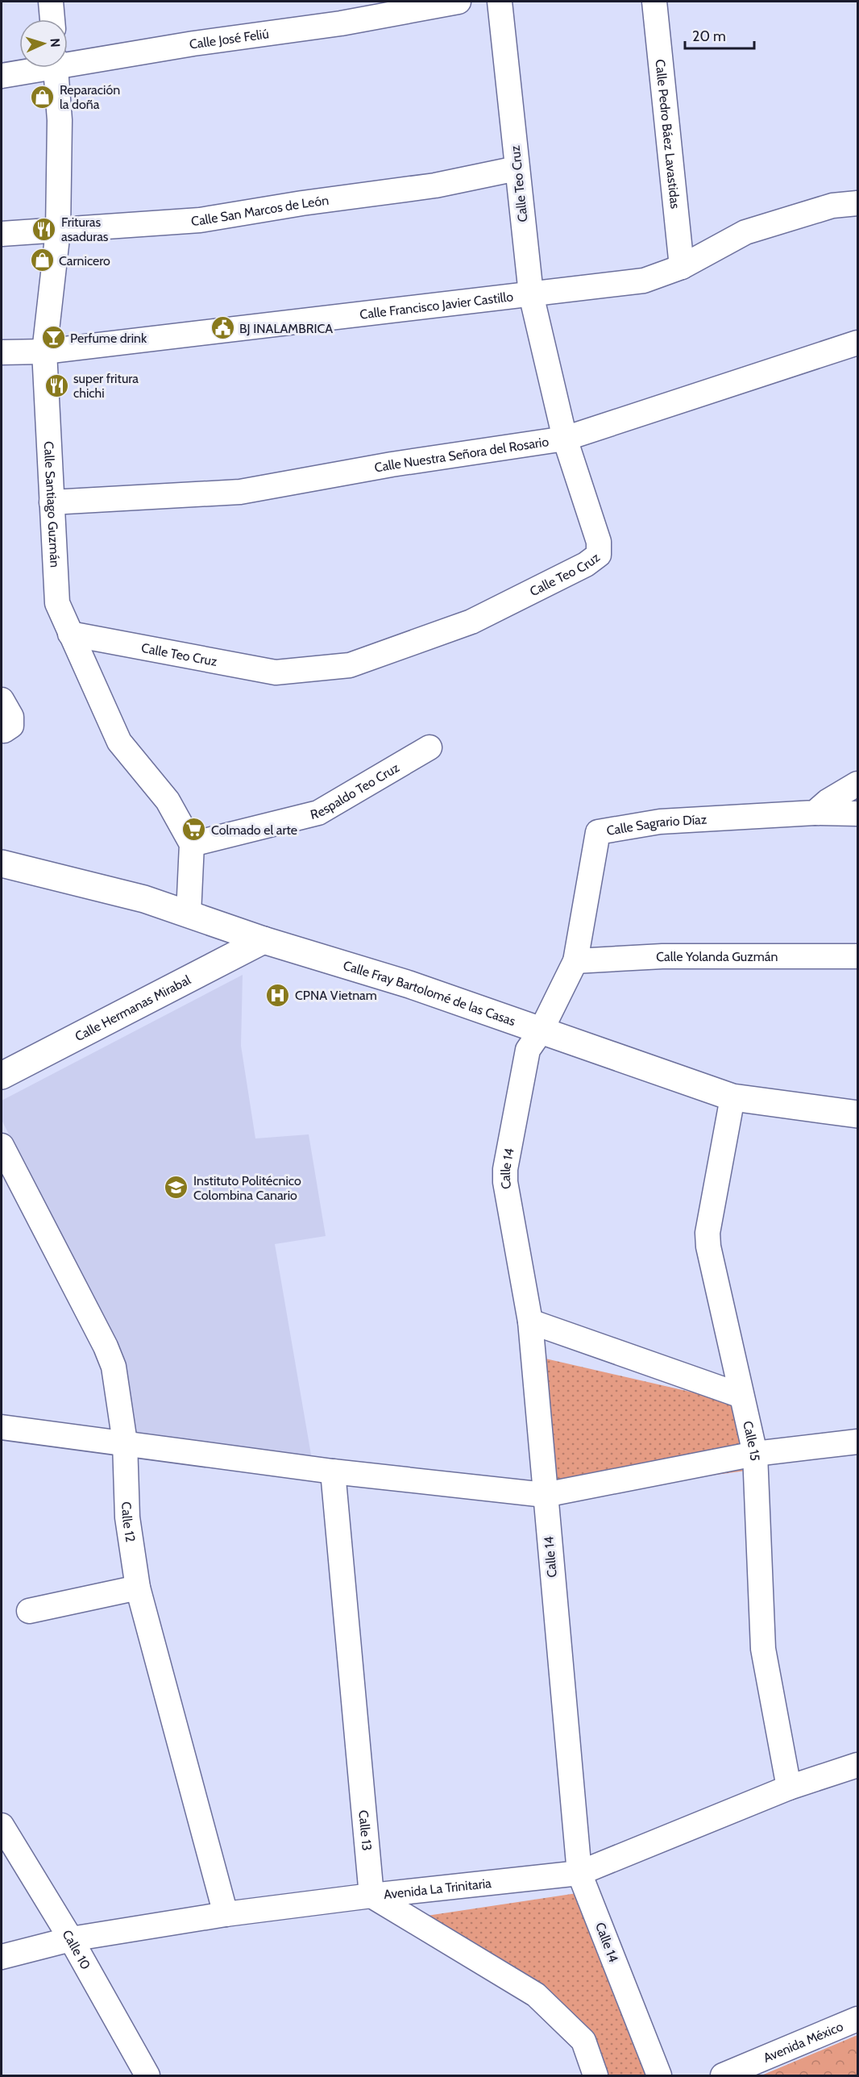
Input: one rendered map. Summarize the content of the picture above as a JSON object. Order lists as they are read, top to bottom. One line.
{"streets":{"main road":["Calle Fray Bartolomé de las Casas","Calle Hermanas Mirabal"],"street":["Calle José Feliú","Calle Pedro Báez Lavastidas","Calle Teo Cruz","Calle San Marcos de León","Calle Francisco Javier Castillo","Calle Nuestra Señora del Rosario","Calle Santiago Guzmán","Respaldo Teo Cruz","Calle Sagrario Díaz","Calle Yolanda Guzmán","Calle 14","Calle 15","Calle 12","Calle 13","Avenida La Trinitaria","Calle 10","Avenida México"]},"crossings":[["Calle Pedro Báez Lavastidas","Calle Francisco Javier Castillo"],["Calle Teo Cruz","Calle San Marcos de León"],["Calle Teo Cruz","Calle Francisco Javier Castillo"],["Calle Teo Cruz","Calle Nuestra Señora del Rosario"],["Calle Teo Cruz","Calle Santiago Guzmán"],["Calle San Marcos de León","Calle Santiago Guzmán"],["Calle Francisco Javier Castillo","Calle Santiago Guzmán"],["Calle Nuestra Señora del Rosario","Calle Santiago Guzmán"],["Calle Santiago Guzmán","Respaldo Teo Cruz"],["Calle Sagrario Díaz","Calle Yolanda Guzmán"],["Calle Sagrario Díaz","Calle Fray Bartolomé de las Casas"],["Calle Sagrario Díaz","Calle 14"],["Calle Fray Bartolomé de las Casas","Calle Hermanas Mirabal"],["Calle Fray Bartolomé de las Casas","Calle 14"],["Calle Fray Bartolomé de las Casas","Calle 15"],["Calle 14","Avenida La Trinitaria"],["Calle 15","Avenida La Trinitaria"],["Calle 12","Avenida La Trinitaria"],["Calle 13","Avenida La Trinitaria"],["Avenida La Trinitaria","Calle 10"]],"places":{"shop":["Reparación la doña","Carnicero"],"restaurant":["Frituras asaduras","super fritura chichi"],"public building":["BJ INALAMBRICA"],"bar":["Perfume drink"],"supermarket":["Colmado el arte"],"hospital":["CPNA Vietnam"],"school or university":["Instituto Politécnico Colombina Canario"]},"scale_bar":"20 m","north":"right"}
